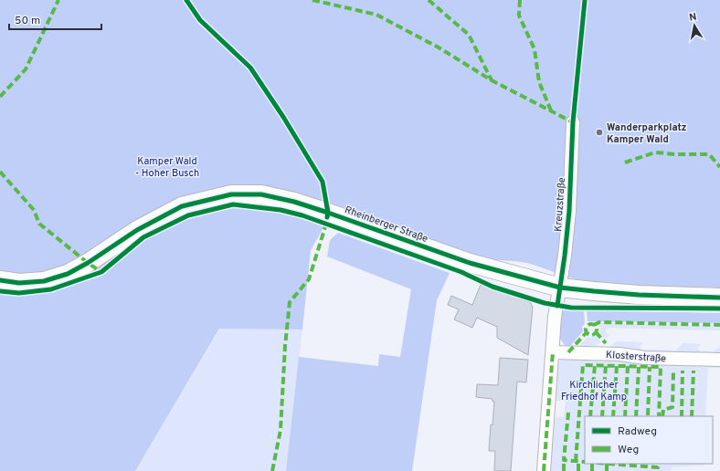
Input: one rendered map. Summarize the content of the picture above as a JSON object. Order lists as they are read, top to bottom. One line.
{"streets":{"main road":["Rheinberger Straße"],"street":["Kreuzstraße","Klosterstraße"]},"crossings":[["Kreuzstraße","Rheinberger Straße"]],"parks":["Kamper Wald - Hoher Busch","Kirchlicher Friedhof Kamp"],"places":["Wanderparkplatz Kamper Wald"],"legend":["Radweg","Weg"],"scale_bar":"50 m","north":"top"}
